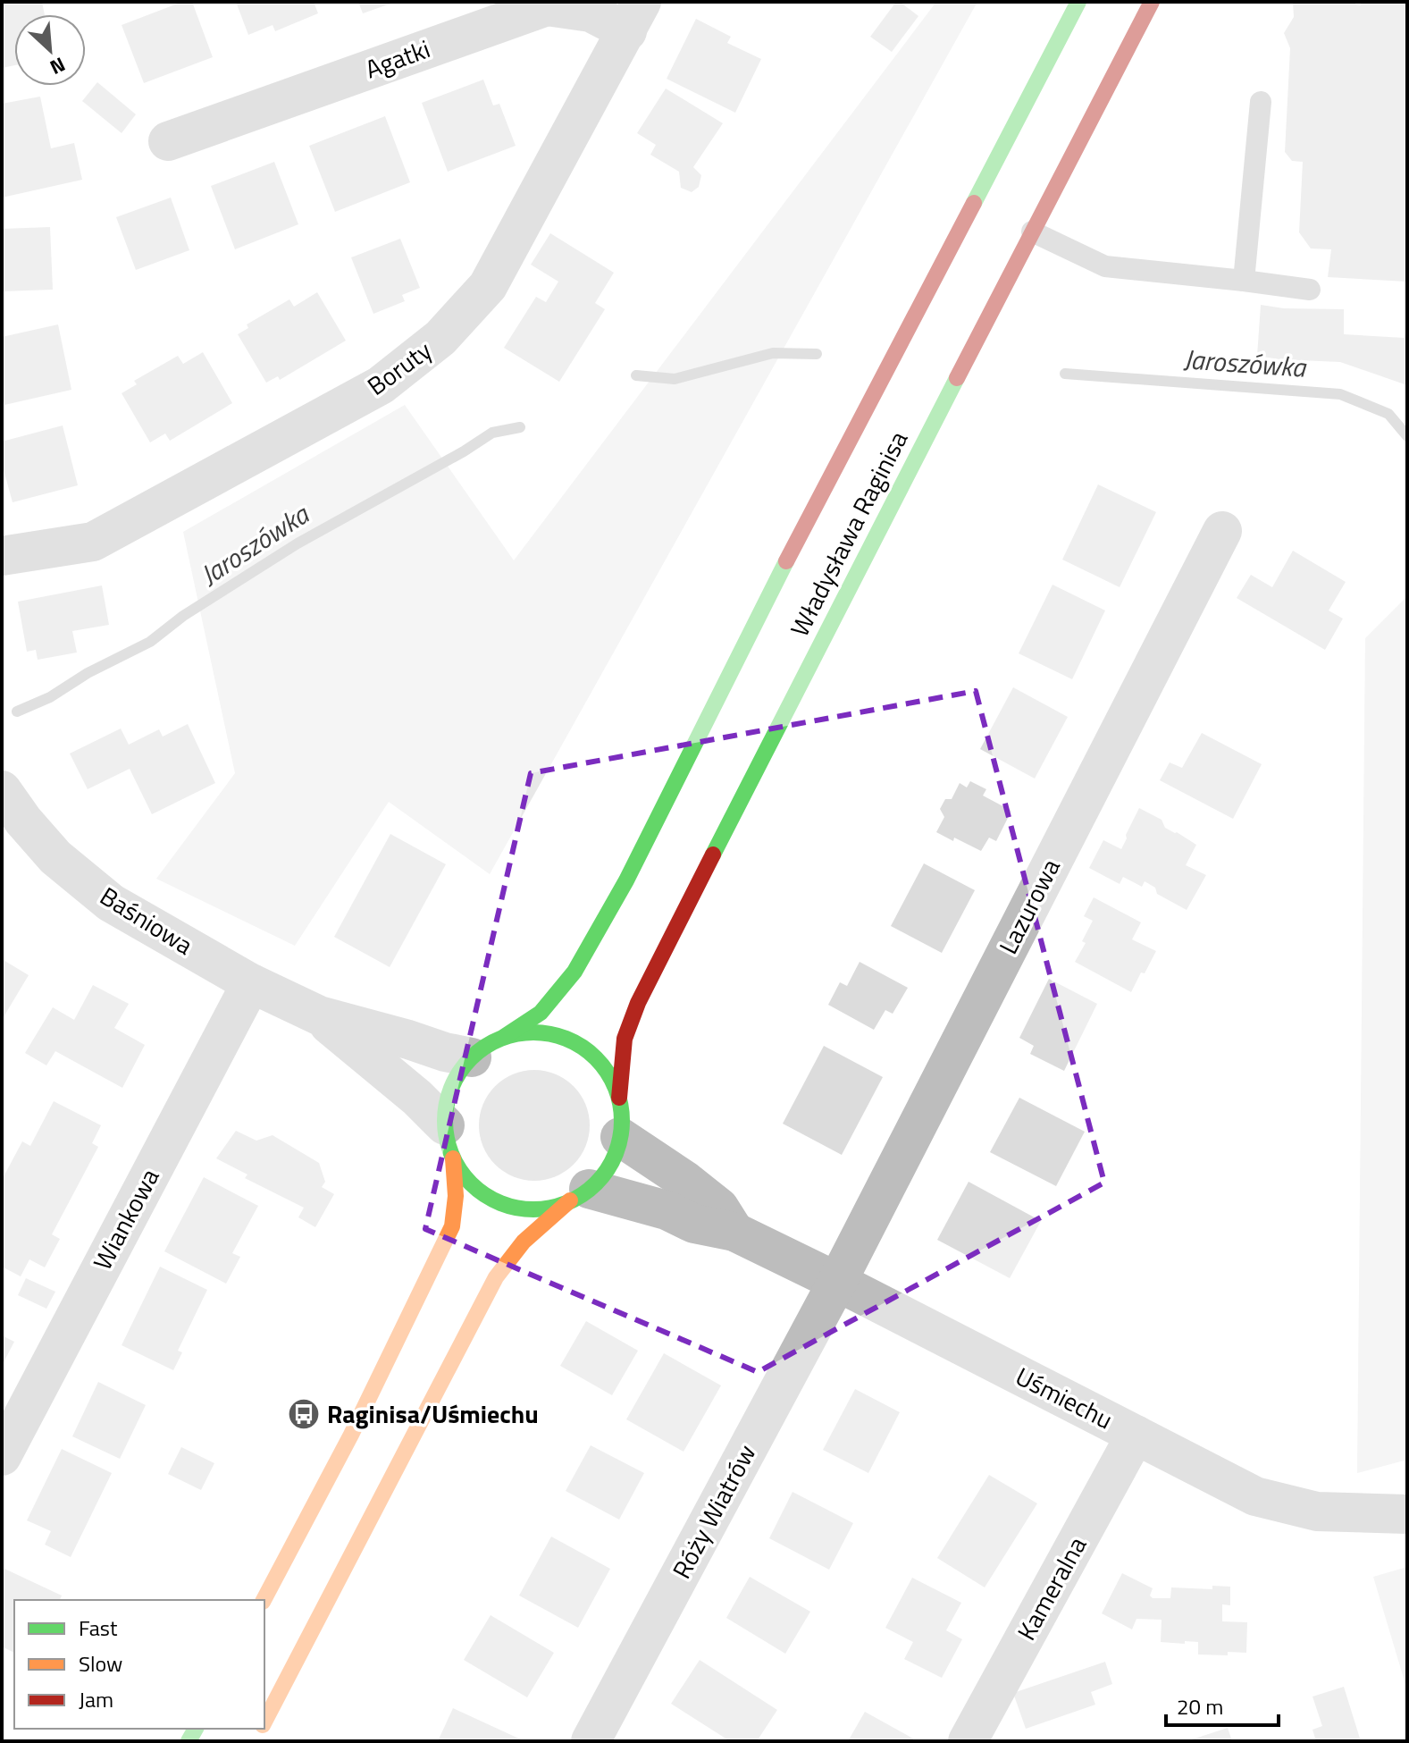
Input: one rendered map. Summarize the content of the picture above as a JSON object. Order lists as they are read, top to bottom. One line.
{"streets":{"main road":["Władysława Raginisa"],"street":["Agatki","Boruty","Lazurowa","Baśniowa","Wiankowa","Uśmiechu","Róży Wiatrów","Kameralna"]},"crossings":[["Agatki","Boruty"],["Władysława Raginisa","Baśniowa"],["Władysława Raginisa","Uśmiechu"],["Lazurowa","Uśmiechu"],["Lazurowa","Róży Wiatrów"],["Baśniowa","Wiankowa"],["Baśniowa","Uśmiechu"],["Uśmiechu","Róży Wiatrów"],["Uśmiechu","Kameralna"]],"water":["Jaroszówka"],"places":{"bus stop":["Raginisa/Uśmiechu"]},"legend":["Fast","Slow","Jam"],"scale_bar":"20 m","north":"bottom right"}
